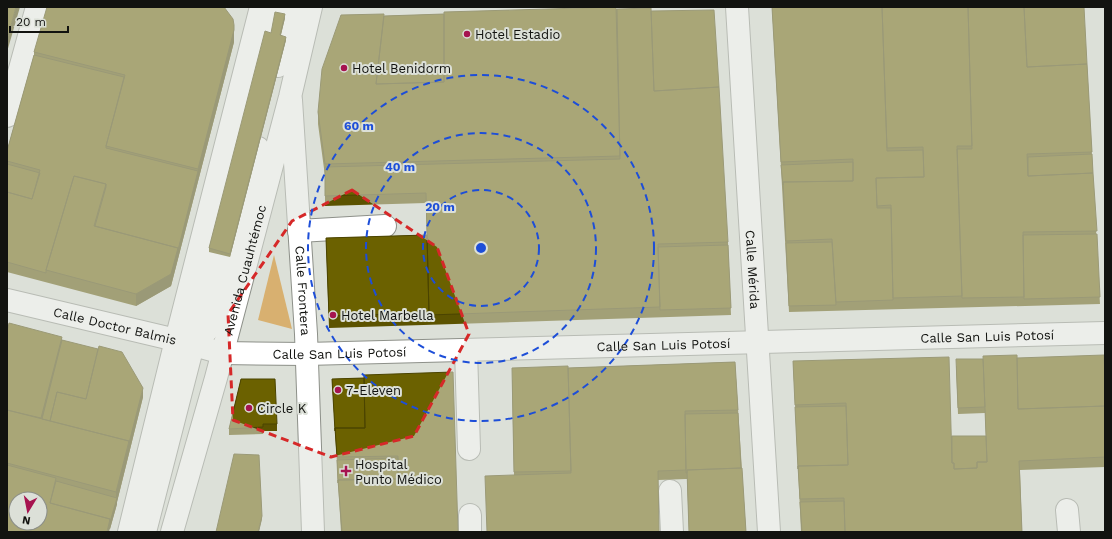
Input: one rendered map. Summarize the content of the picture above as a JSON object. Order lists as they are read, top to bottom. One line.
{"streets":{"main road":["Avenida Cuauhtémoc","Calle Mérida","Calle Frontera","Calle Doctor Balmis","Calle San Luis Potosí"]},"crossings":[["Avenida Cuauhtémoc","Calle Frontera"],["Avenida Cuauhtémoc","Calle Doctor Balmis"],["Avenida Cuauhtémoc","Calle San Luis Potosí"],["Calle Mérida","Calle San Luis Potosí"],["Calle Frontera","Calle San Luis Potosí"],["Calle Doctor Balmis","Calle San Luis Potosí"]],"places":{"other":["Hotel Estadio","Hotel Benidorm","Hotel Marbella","7-Eleven","Circle K"],"health":["Hospital Punto Médico"]},"scale_bar":"20 m","north":"bottom","rings":["60 m","40 m","20 m"]}
